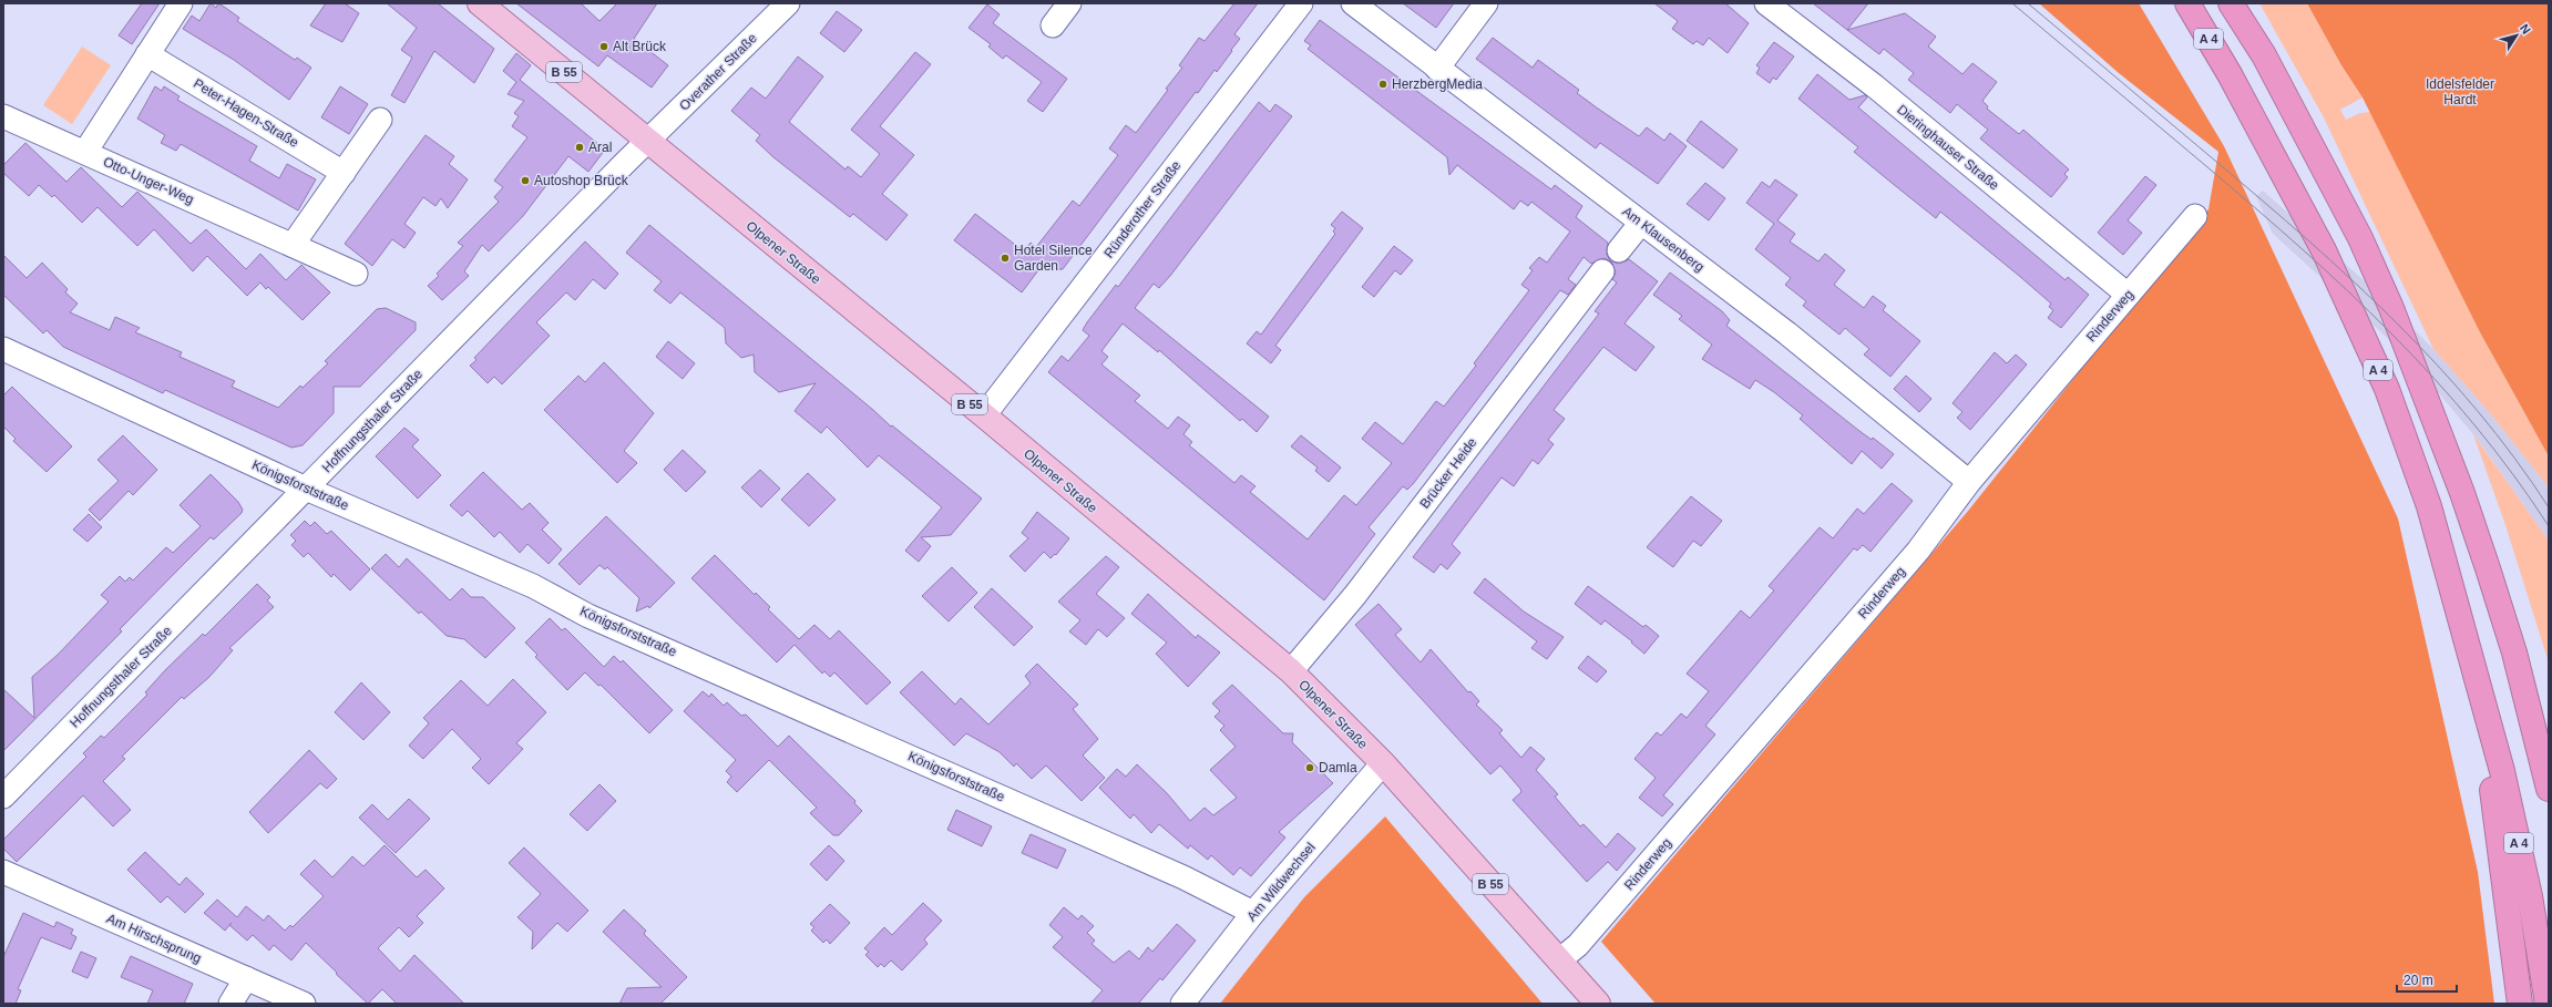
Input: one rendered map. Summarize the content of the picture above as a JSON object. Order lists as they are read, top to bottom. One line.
{"streets":{"highway":["A 4"],"main road":["B 55","Olpener Straße"],"street":["Overather Straße","Peter-Hagen-Straße","Dieringhauser Straße","Otto-Unger-Weg","Ründerother Straße","Am Klausenberg","Rinderweg","Hoffnungsthaler Straße","Brücker Heide","Königsforststraße","Am Wildwechsel","Am Hirschsprung"]},"crossings":[["Overather Straße","Olpener Straße"],["Overather Straße","Hoffnungsthaler Straße"],["Dieringhauser Straße","Rinderweg"],["Ründerother Straße","Olpener Straße"],["Am Klausenberg","Rinderweg"],["Olpener Straße","Rinderweg"],["Olpener Straße","Hoffnungsthaler Straße"],["Olpener Straße","Brücker Heide"],["Olpener Straße","Am Wildwechsel"],["Hoffnungsthaler Straße","Königsforststraße"],["Königsforststraße","Am Wildwechsel"]],"parks":["Iddelsfelder Hardt"],"places":["Alt Brück","HerzbergMedia","Aral","Autoshop Brück","Hotel Silence Garden","Damla"],"scale_bar":"20 m","north":"top right"}
